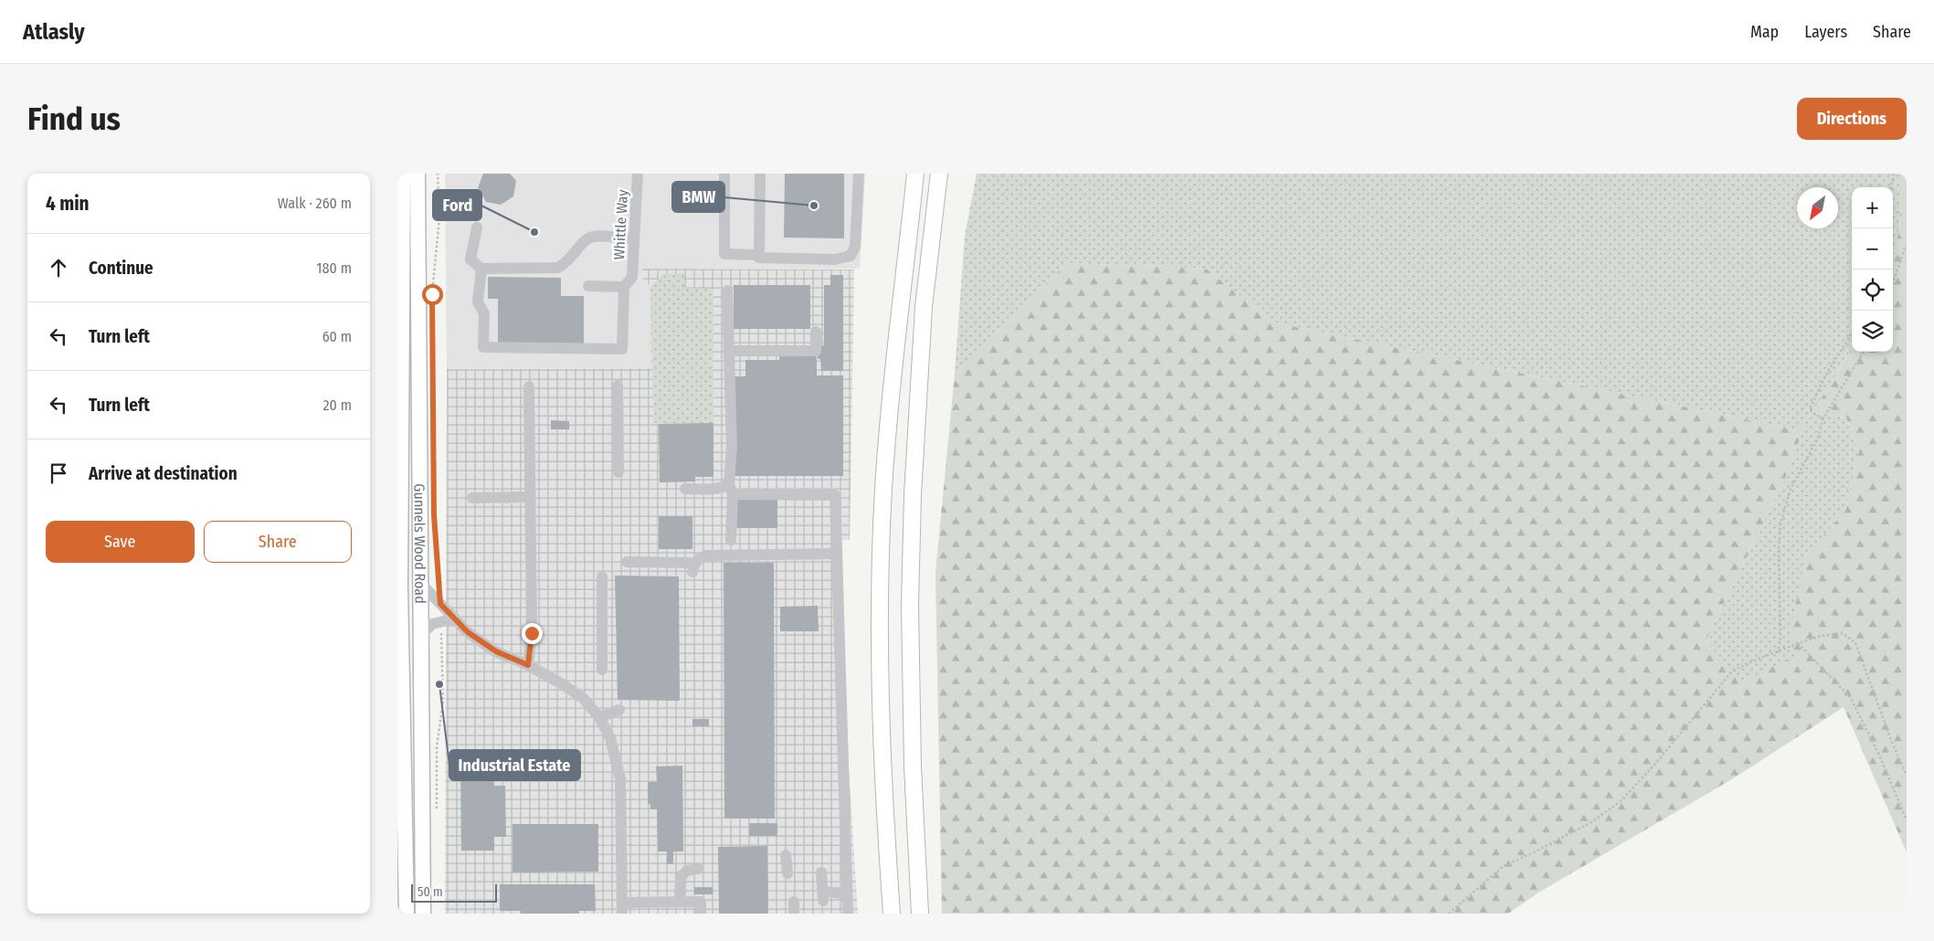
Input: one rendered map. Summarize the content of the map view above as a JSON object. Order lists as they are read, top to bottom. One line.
{"streets":{"main road":["Gunnels Wood Road"],"street":["Whittle Way"]},"places":["BMW","Ford","Industrial Estate"],"scale_bar":"50 m","north":"bottom left","page":{"header":"Atlasly","nav":["Map","Layers","Share"],"buttons":["Directions",["Save","Share"]],"title":"Find us","heading":["4 min","Walk · 260 m"],"map_buttons":["+","−"],"list":[["Continue","180 m"],["Turn left","60 m"],["Turn left","20 m"],"Arrive at destination"],"scale":"50 m"}}
